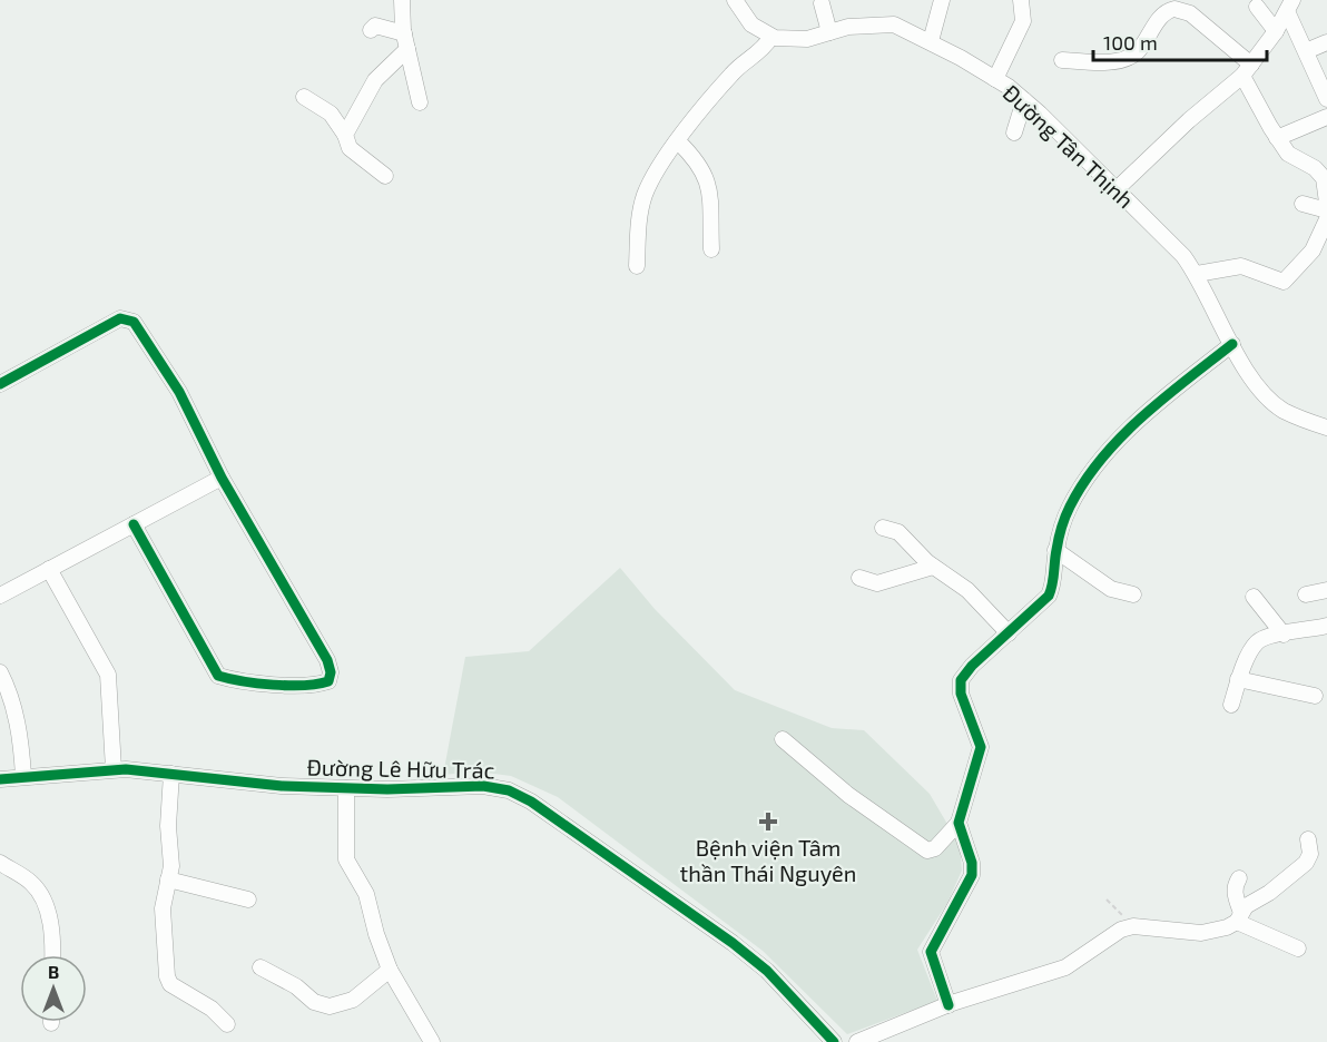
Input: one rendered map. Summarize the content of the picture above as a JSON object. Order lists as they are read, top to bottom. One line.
{"streets":{"street":["Đường Tân Thịnh","Đường Lê Hữu Trác"]},"places":{"health":["Bệnh viện Tâm thần Thái Nguyên"]},"scale_bar":"100 m","north":"top"}
